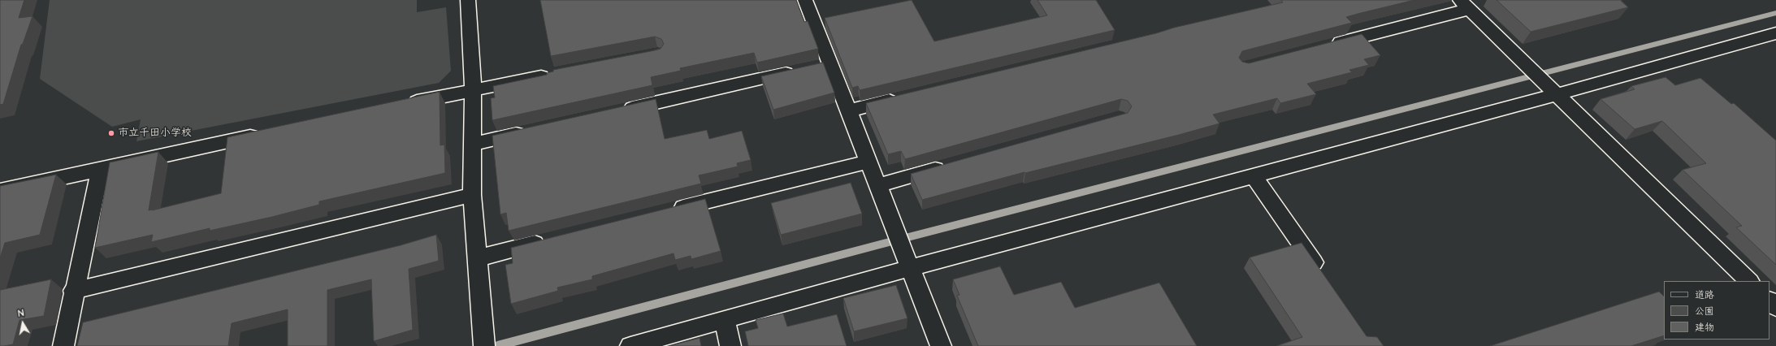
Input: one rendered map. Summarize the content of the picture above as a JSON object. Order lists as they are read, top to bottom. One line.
{"places":["市立千田小学校"],"legend":["道路","公園","建物"],"north":"top"}
